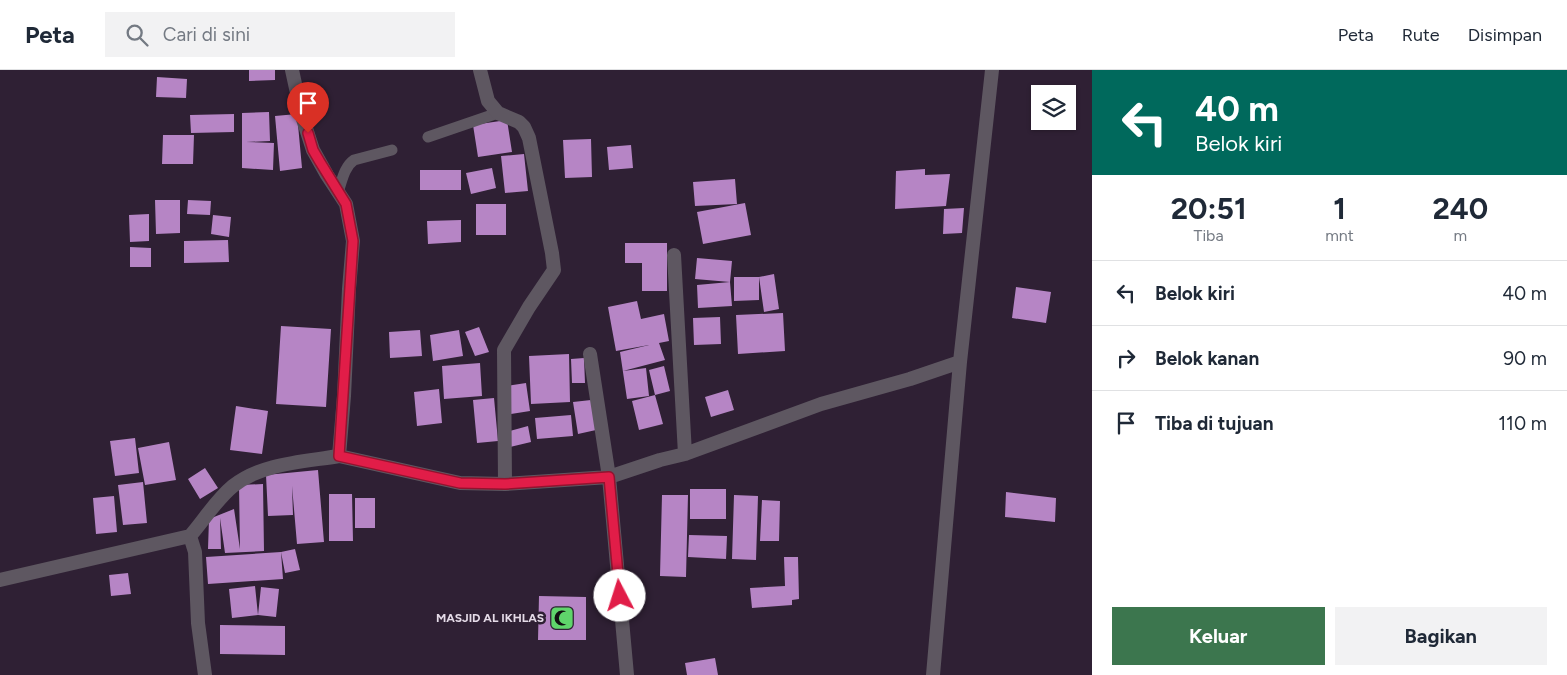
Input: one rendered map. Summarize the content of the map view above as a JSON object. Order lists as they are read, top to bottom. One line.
{"places":{"mosque":["MASJID AL IKHLAS"]},"page":{"header":"Peta","search":"Cari di sini","nav":["Peta","Rute","Disimpan"],"turn":["40 m","Belok kiri"],"eta":["20:51","Tiba","1","mnt","240","m"],"list":[{"name":"Belok kiri","value":"40 m"},{"name":"Belok kanan","value":"90 m"},{"name":"Tiba di tujuan","value":"110 m"}],"buttons":["Keluar","Bagikan"]}}
